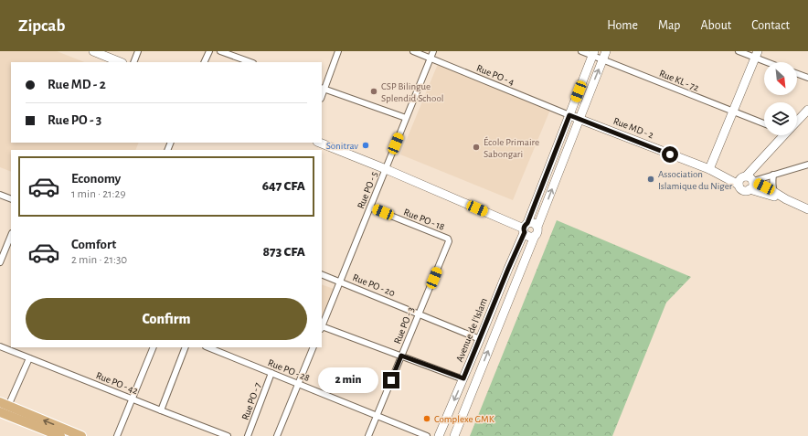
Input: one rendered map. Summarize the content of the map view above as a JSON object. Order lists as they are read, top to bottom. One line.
{"streets":{"main road":["Rue MD - 2","Avenue de l'Islam"],"street":["Rue PO - 4","Rue KL - 72","Rue PO - 5","Rue PO - 18","Rue PO - 20","Rue PO - 3","Rue PO - 28","Rue PO - 42","Rue PO - 7"]},"crossings":[["Rue PO - 4","Rue MD - 2"],["Rue PO - 4","Rue PO - 5"],["Rue PO - 4","Avenue de l'Islam"],["Rue KL - 72","Avenue de l'Islam"],["Rue MD - 2","Avenue de l'Islam"],["Rue PO - 5","Rue PO - 18"],["Rue PO - 5","Rue PO - 20"],["Rue PO - 18","Rue PO - 3"],["Rue PO - 20","Rue PO - 3"],["Rue PO - 20","Avenue de l'Islam"],["Rue PO - 3","Rue PO - 28"],["Rue PO - 28","Rue PO - 7"]],"places":["CSP Bilingue Splendid School","Sonitrav","École Primaire Sabongari","Association Islamique du Niger","Complexe GMK"],"north":"bottom right","page":{"header":"Zipcab","nav":["Home","Map","About","Contact"],"banner":["Rue MD - 2","Rue PO - 3"],"list":[{"name":"Economy","note":"1 min · 21:29","value":"647 CFA"},{"name":"Comfort","note":"2 min · 21:30","value":"873 CFA"}],"buttons":"Confirm","bubble":"2 min"}}
